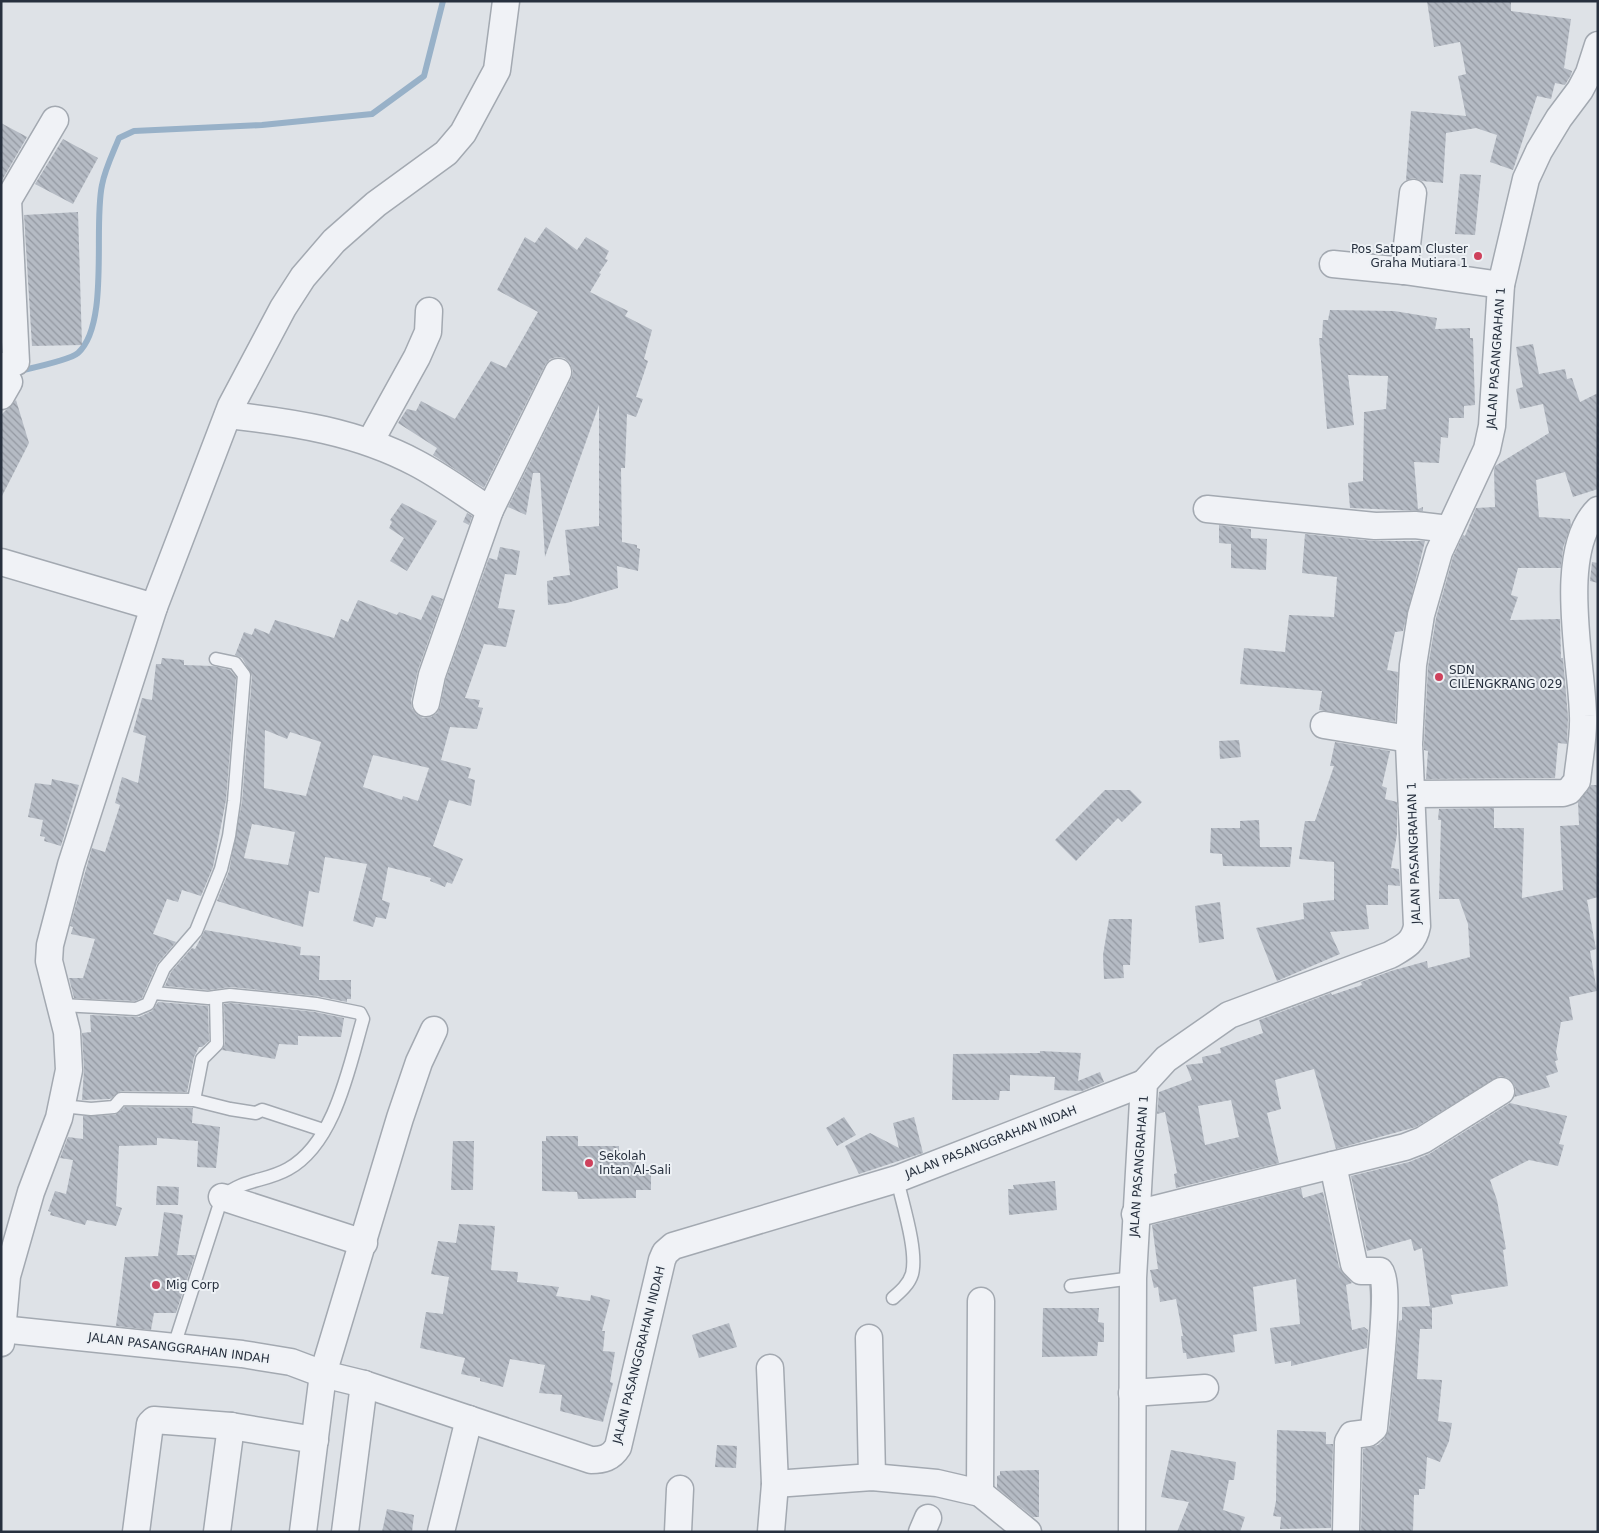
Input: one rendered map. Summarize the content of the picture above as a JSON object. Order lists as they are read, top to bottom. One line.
{"streets":{"street":["JALAN PASANGRAHAN 1","JALAN PASANGGRAHAN INDAH"]},"crossings":[["JALAN PASANGRAHAN 1","JALAN PASANGGRAHAN INDAH"]],"places":["Pos Satpam Cluster Graha Mutiara 1","SDN CILENGKRANG 029","Sekolah Intan Al-Sali","Mig Corp"]}
